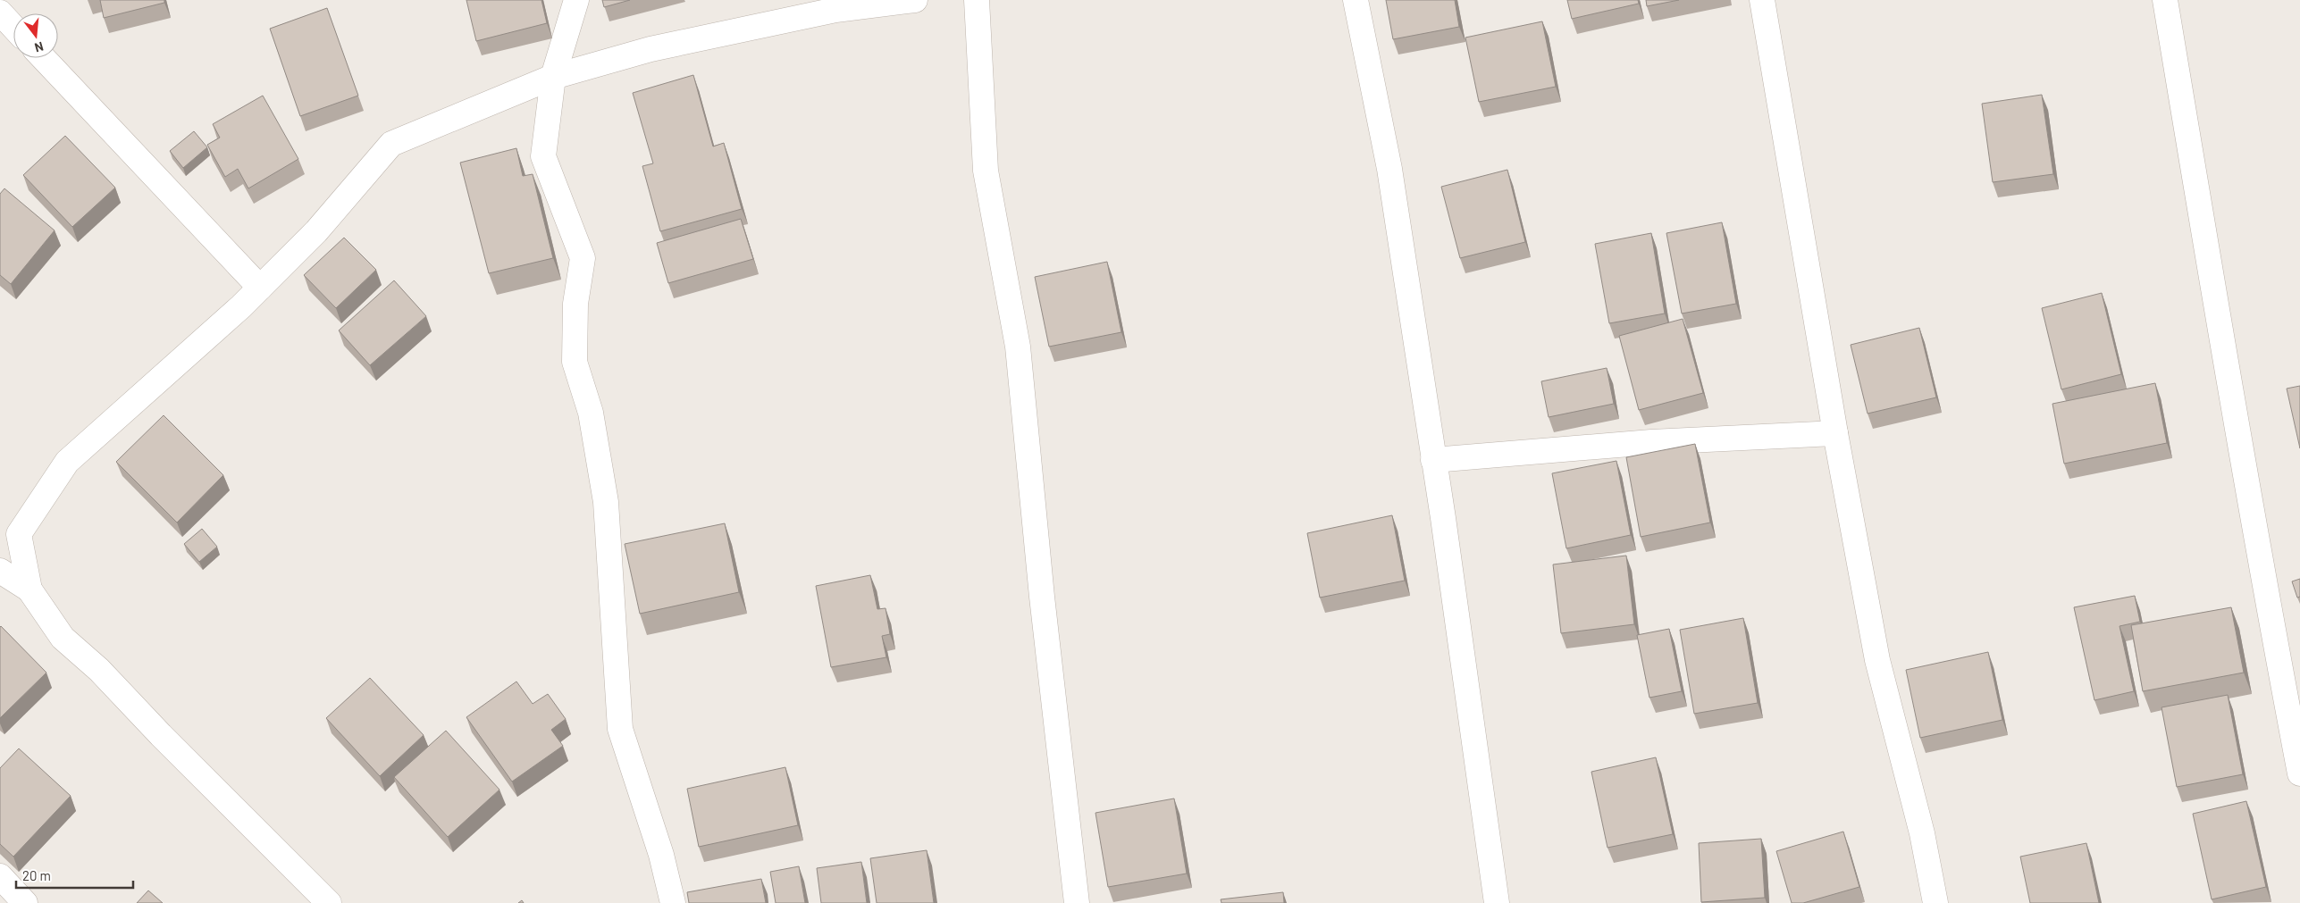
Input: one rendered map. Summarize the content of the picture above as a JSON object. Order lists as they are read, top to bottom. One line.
{"scale_bar":"20 m","north":"bottom"}
